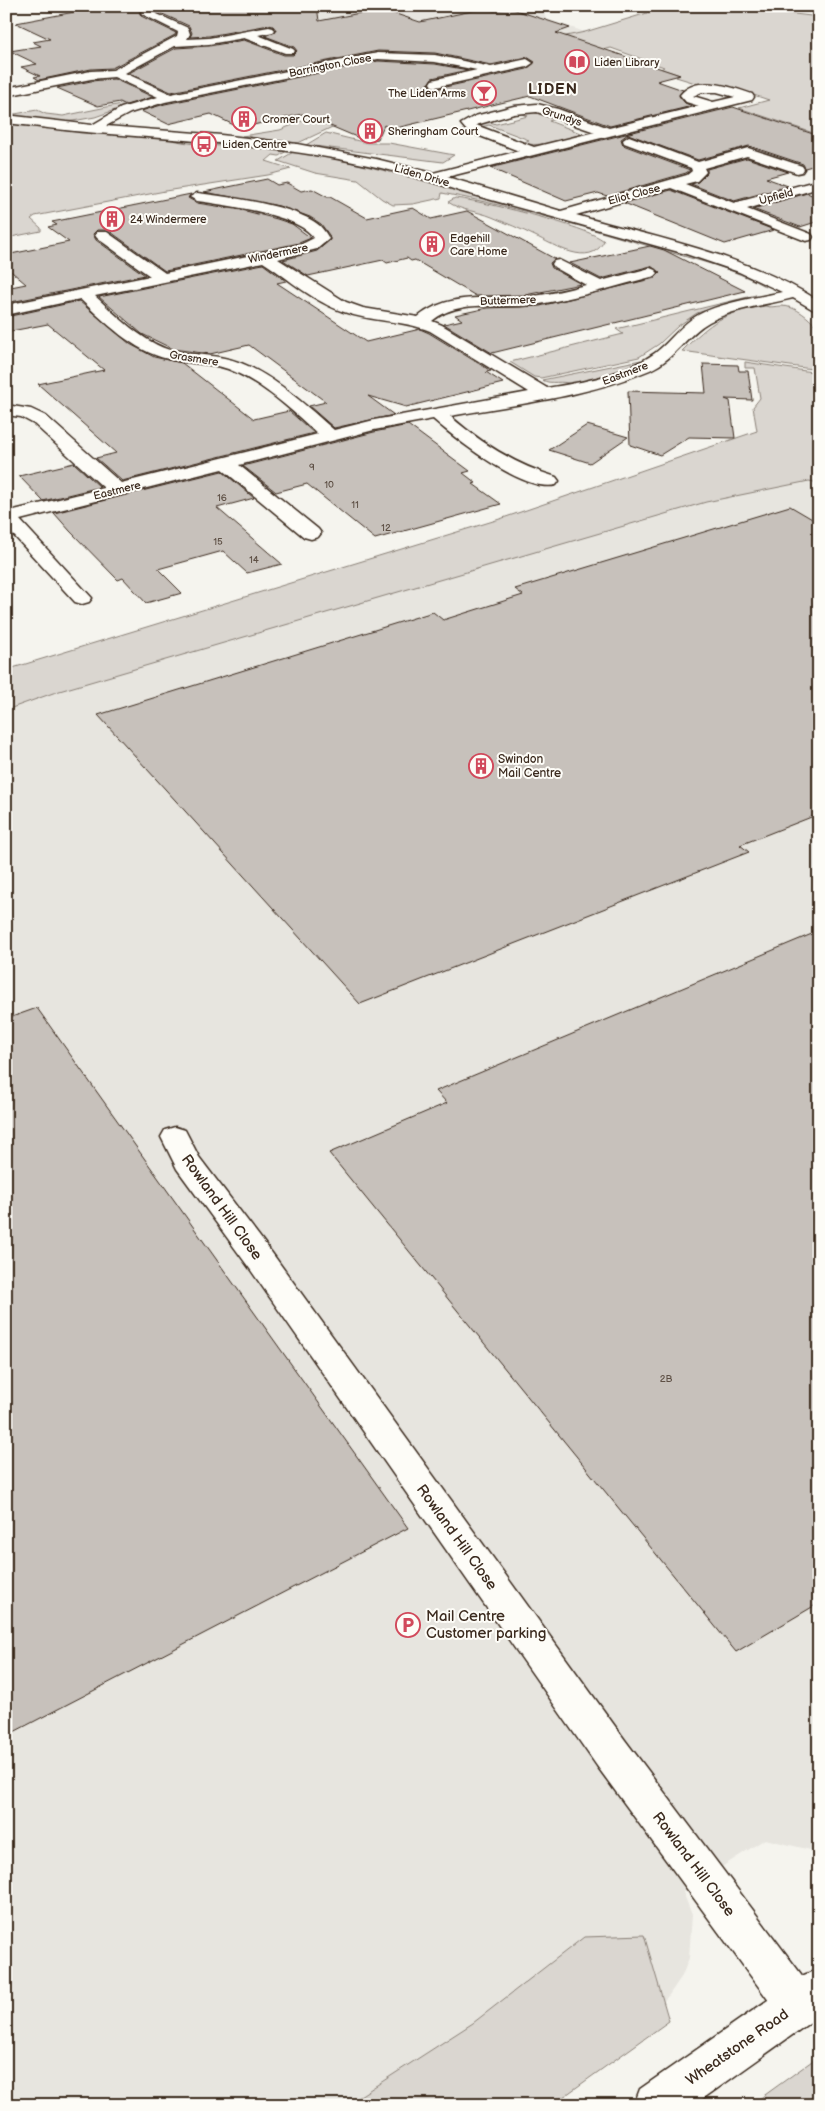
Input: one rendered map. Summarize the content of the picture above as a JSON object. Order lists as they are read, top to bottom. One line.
{"streets":{"street":["Barrington Close","Grundys","Liden Drive","Eliot Close","Upfield","Windermere","Buttermere","Grasmere","Eastmere","Rowland Hill Close","Wheatstone Road"]},"crossings":[["Barrington Close","Liden Drive"],["Grundys","Liden Drive"],["Liden Drive","Eliot Close"],["Liden Drive","Eastmere"],["Eliot Close","Upfield"],["Windermere","Grasmere"],["Grasmere","Eastmere"],["Rowland Hill Close","Wheatstone Road"]],"districts":["LIDEN"],"places":{"library":["Liden Library"],"bar":["The Liden Arms"],"building":["Cromer Court","Sheringham Court","24 Windermere","Edgehill Care Home","Swindon Mail Centre"],"bus stop":["Liden Centre"],"parking":["Mail Centre Customer parking"]},"house_numbers":["9","10","16","11","12","15","14","2B"]}
